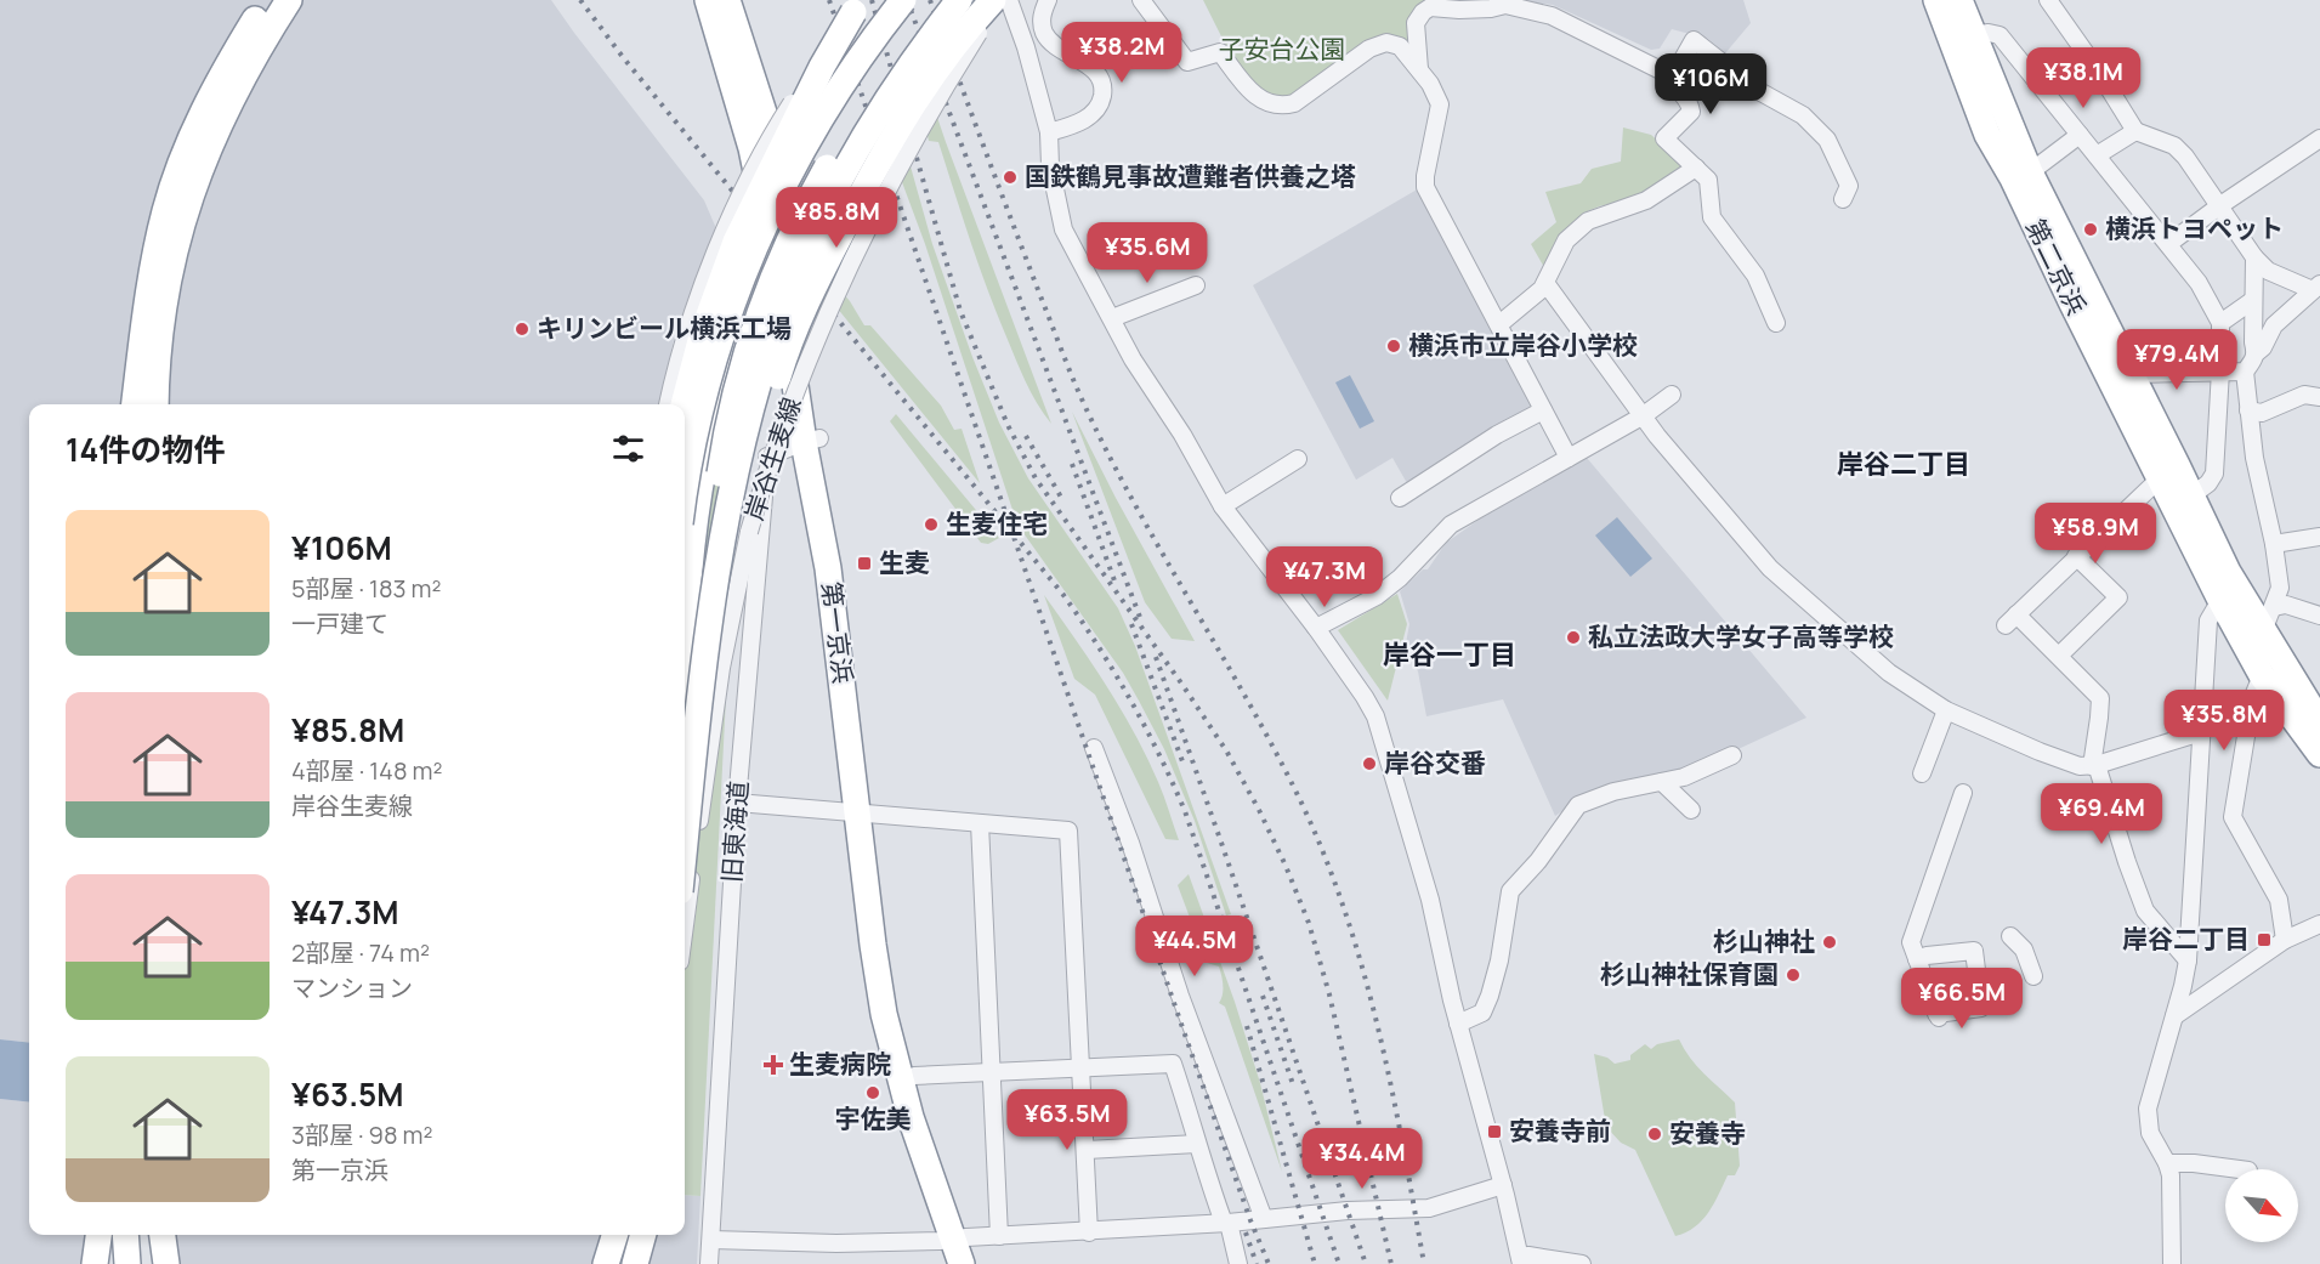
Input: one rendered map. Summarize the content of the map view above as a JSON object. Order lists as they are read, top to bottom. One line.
{"streets":{"highway":["第二京浜","第一京浜"],"street":["岸谷生麦線","旧東海道"]},"crossings":[["第一京浜","旧東海道"]],"districts":["岸谷二丁目","岸谷一丁目"],"parks":["子安台公園"],"places":{"other":["国鉄鶴見事故遭難者供養之塔","横浜トヨペット","キリンビール横浜工場","横浜市立岸谷小学校","生麦住宅","私立法政大学女子高等学校","岸谷交番","杉山神社","杉山神社保育園","宇佐美","安養寺"],"transit":["生麦","岸谷二丁目","安養寺前"],"health":["生麦病院"]},"north":"bottom right","page":{"price":["¥38.2M","¥38.1M","¥106M","¥85.8M","¥35.6M","¥79.4M","¥58.9M","¥47.3M","¥35.8M","¥69.4M","¥44.5M","¥66.5M","¥63.5M","¥34.4M"],"heading":"14件の物件","list":[{"name":"¥106M","note":"5部屋 · 183 m² · 一戸建て"},{"name":"¥85.8M","note":"4部屋 · 148 m² · 岸谷生麦線"},{"name":"¥47.3M","note":"2部屋 · 74 m² · マンション"},{"name":"¥63.5M","note":"3部屋 · 98 m² · 第一京浜"}]}}
